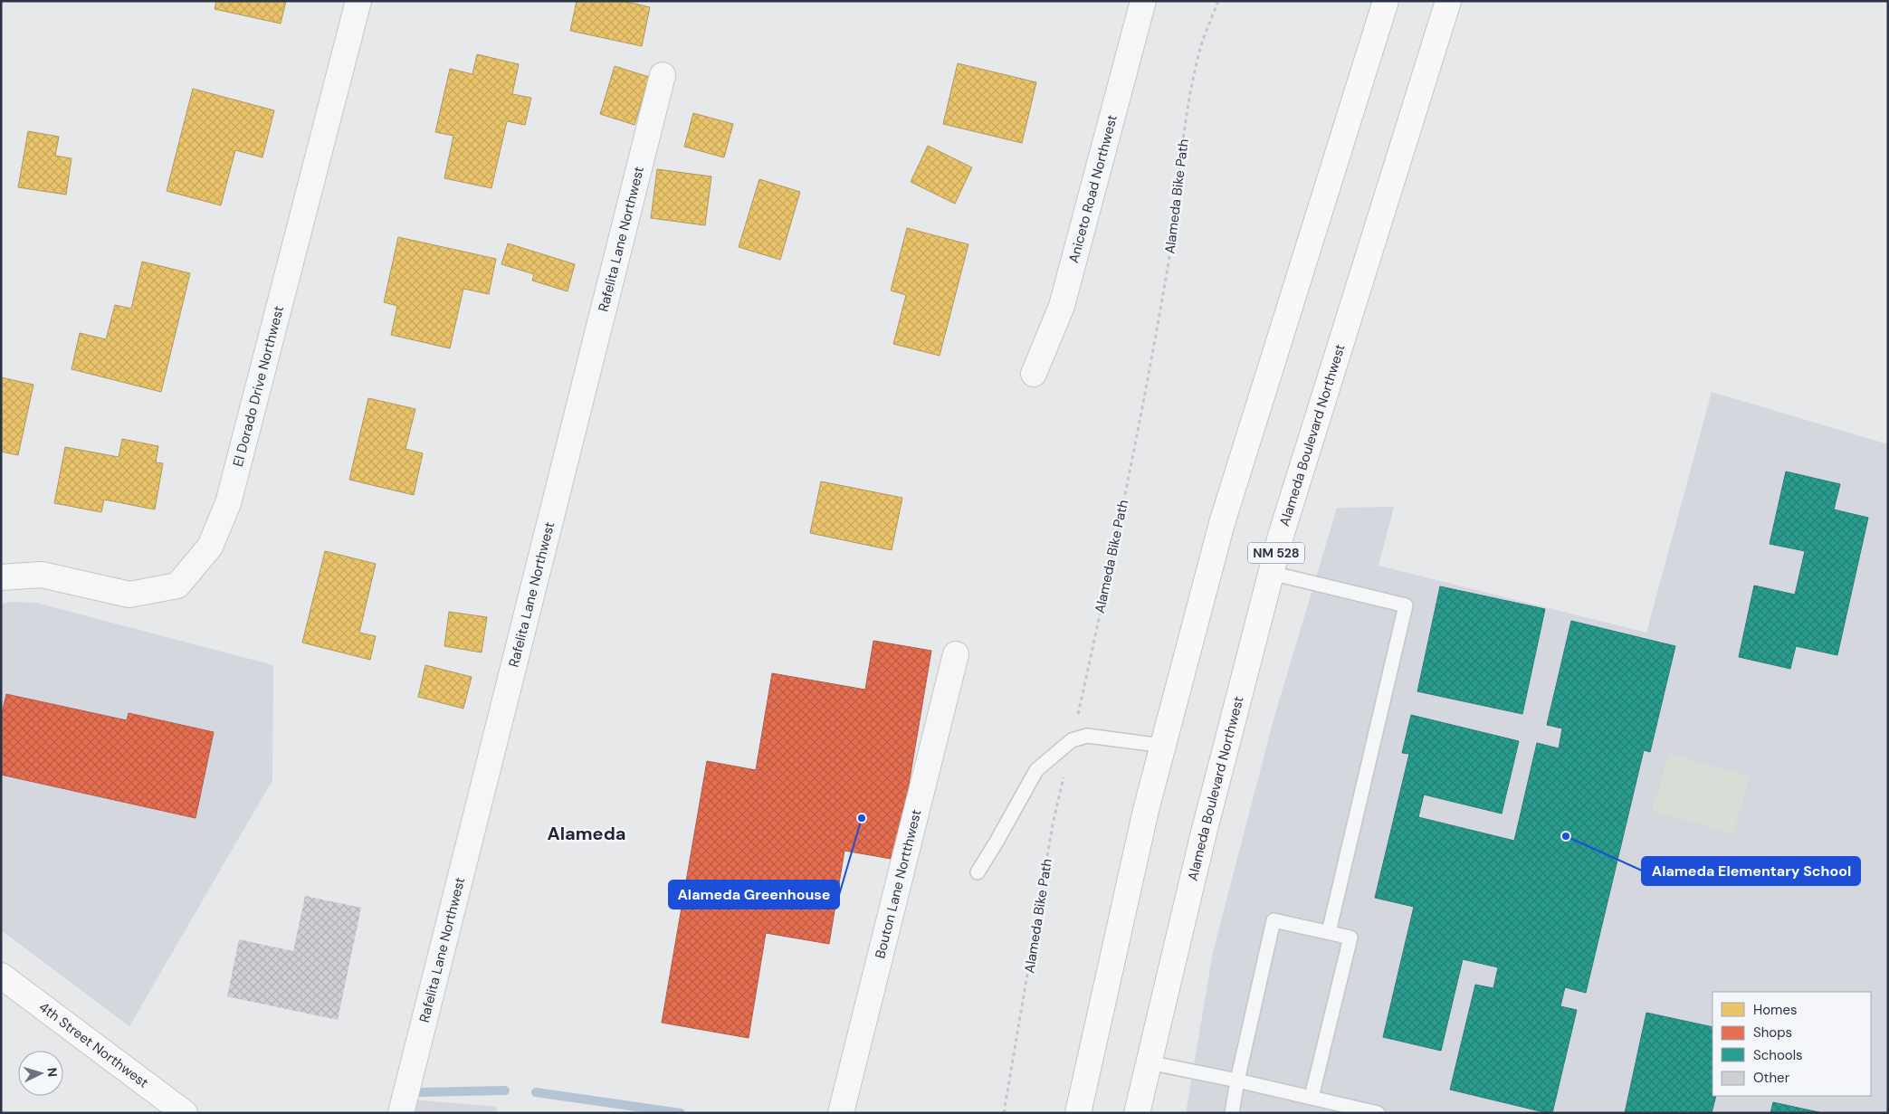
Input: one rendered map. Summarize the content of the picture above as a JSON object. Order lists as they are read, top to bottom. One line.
{"streets":{"main road":["Alameda Boulevard Northwest","NM 528","4th Street Northwest"],"street":["Aniceto Road Northwest","Rafelita Lane Northwest","El Dorado Drive Northwest","Bouton Lane Nortthwest"],"path":["Alameda Bike Path"]},"districts":["Alameda"],"places":["Alameda Greenhouse","Alameda Elementary School"],"legend":["Homes","Shops","Schools","Other"],"north":"right"}
